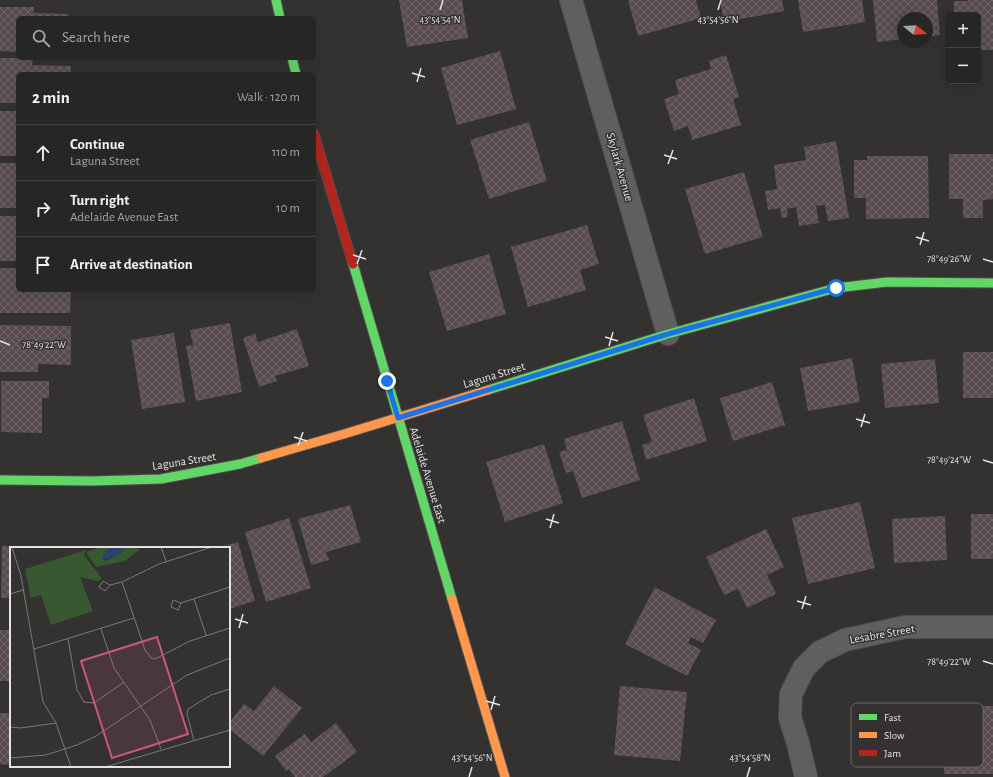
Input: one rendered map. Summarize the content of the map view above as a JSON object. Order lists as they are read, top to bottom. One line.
{"streets":{"street":["Skylark Avenue","Laguna Street","Adelaide Avenue East","Lesabre Street"]},"crossings":[["Skylark Avenue","Laguna Street"],["Laguna Street","Adelaide Avenue East"]],"legend":["Fast","Slow","Jam"],"north":"right","page":{"map_buttons":["+","−"],"search":"Search here","heading":["2 min","Walk · 120 m"],"list":[["Continue","Laguna Street","110 m"],["Turn right","Adelaide Avenue East","10 m"],"Arrive at destination"]},"coordinates":["43°54'54\"N","43°54'56\"N","78°49'26\"W","78°49'22\"W","78°49'24\"W","43°54'58\"N"]}
